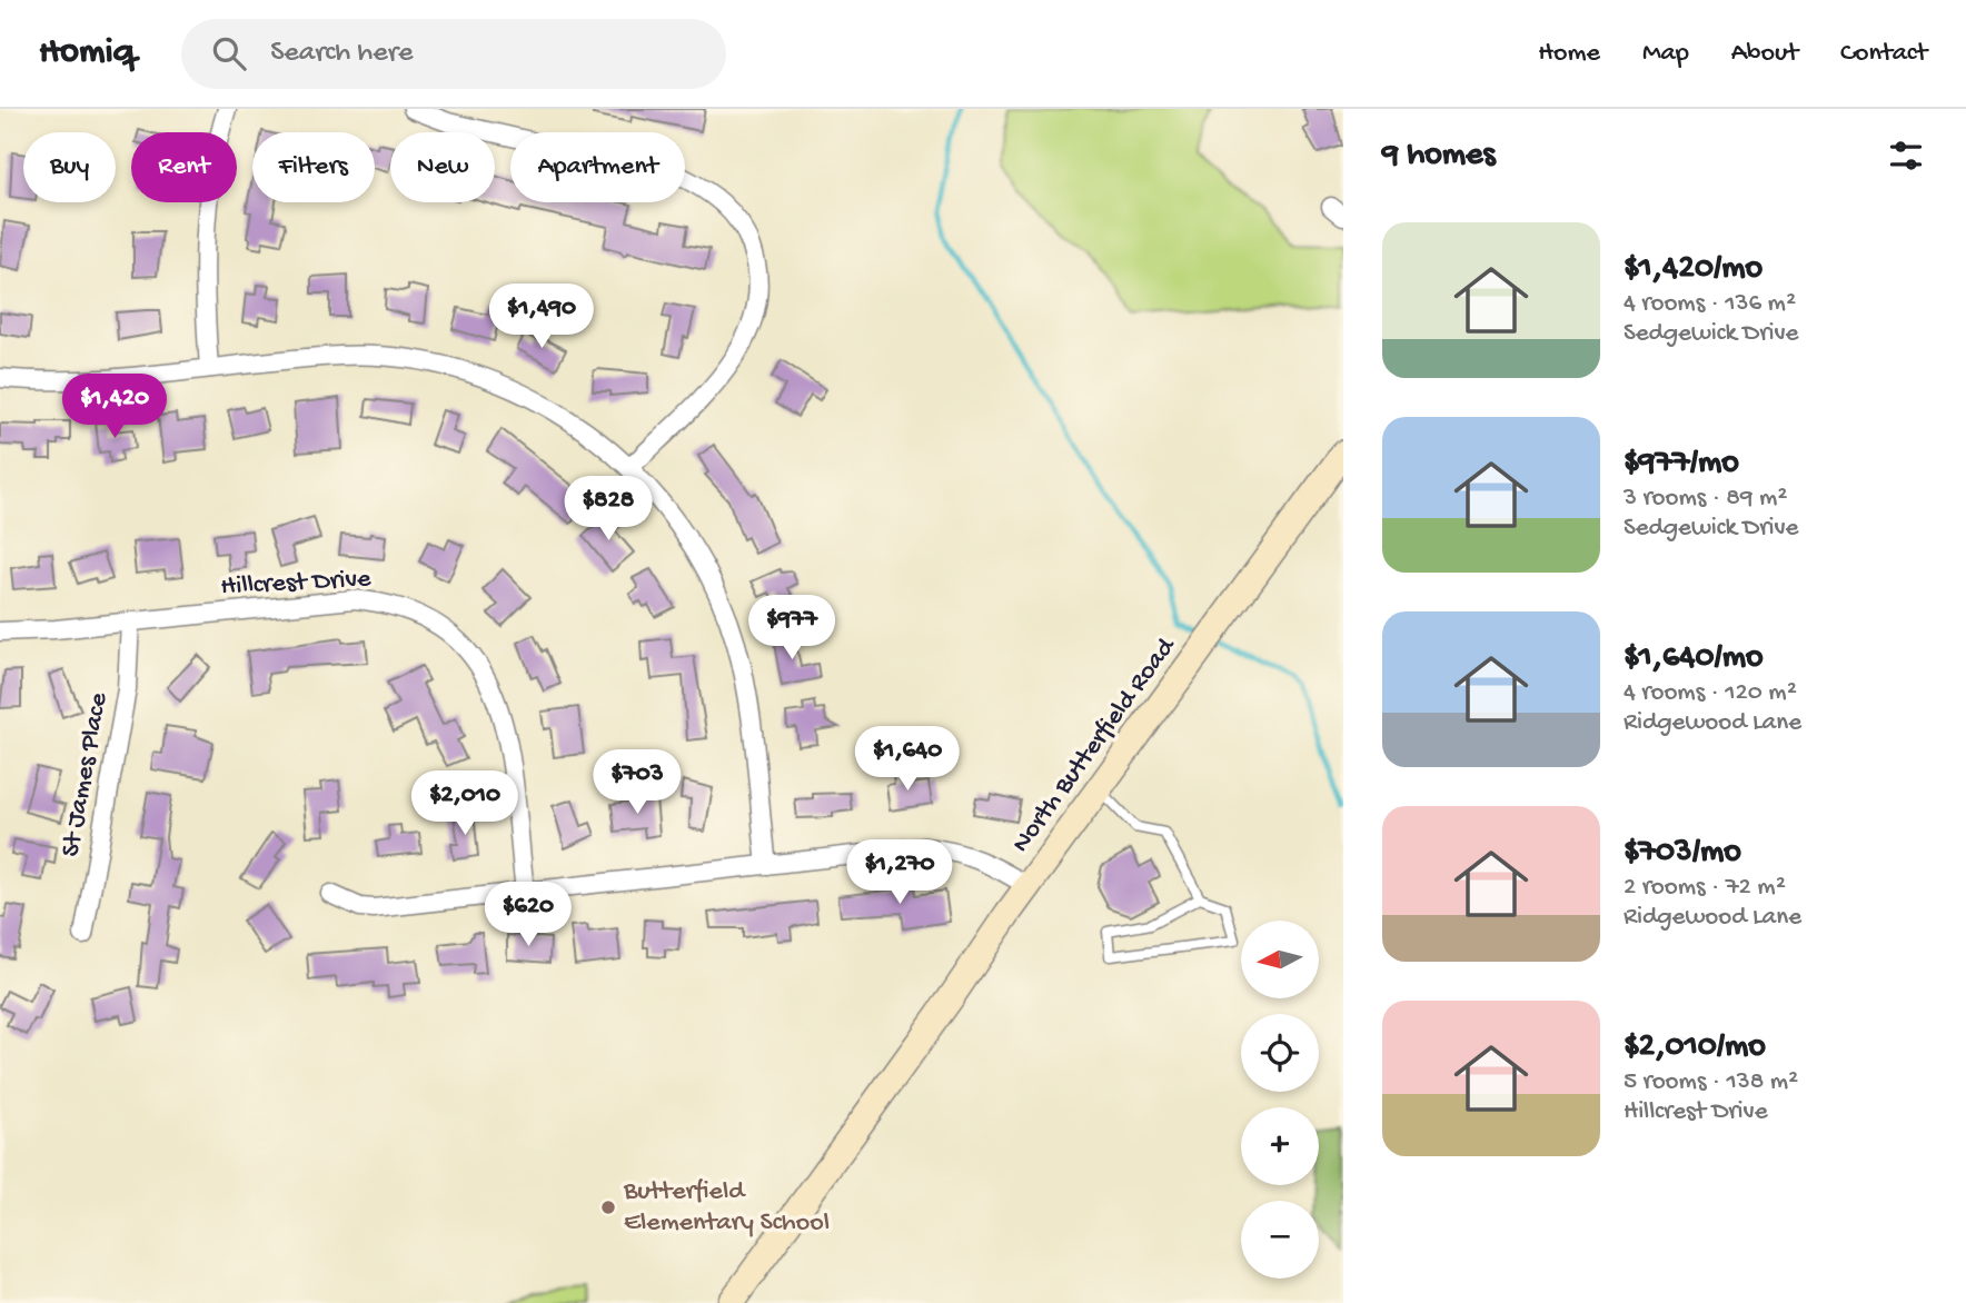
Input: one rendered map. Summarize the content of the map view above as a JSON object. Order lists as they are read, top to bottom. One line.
{"streets":{"main road":["North Butterfield Road"],"street":["Hillcrest Drive","St James Place"]},"crossings":[["Hillcrest Drive","St James Place"]],"places":["Butterfield Elementary School"],"north":"left","page":{"header":"Homiq","search":"Search here","nav":["Home","Map","About","Contact"],"heading":"9 homes","chip":["Buy","Rent","Filters","New","Apartment"],"list":[{"name":"$1,420/mo","note":"4 rooms · 136 m² · Sedgewick Drive"},{"name":"$977/mo","note":"3 rooms · 89 m² · Sedgewick Drive"},{"name":"$1,640/mo","note":"4 rooms · 120 m² · Ridgewood Lane"},{"name":"$703/mo","note":"2 rooms · 72 m² · Ridgewood Lane"},{"name":"$2,010/mo","note":"5 rooms · 138 m² · Hillcrest Drive"}],"price":["$1,490","$1,420","$828","$977","$1,640","$703","$2,010","$1,270","$620"],"map_buttons":["+","−"]}}
